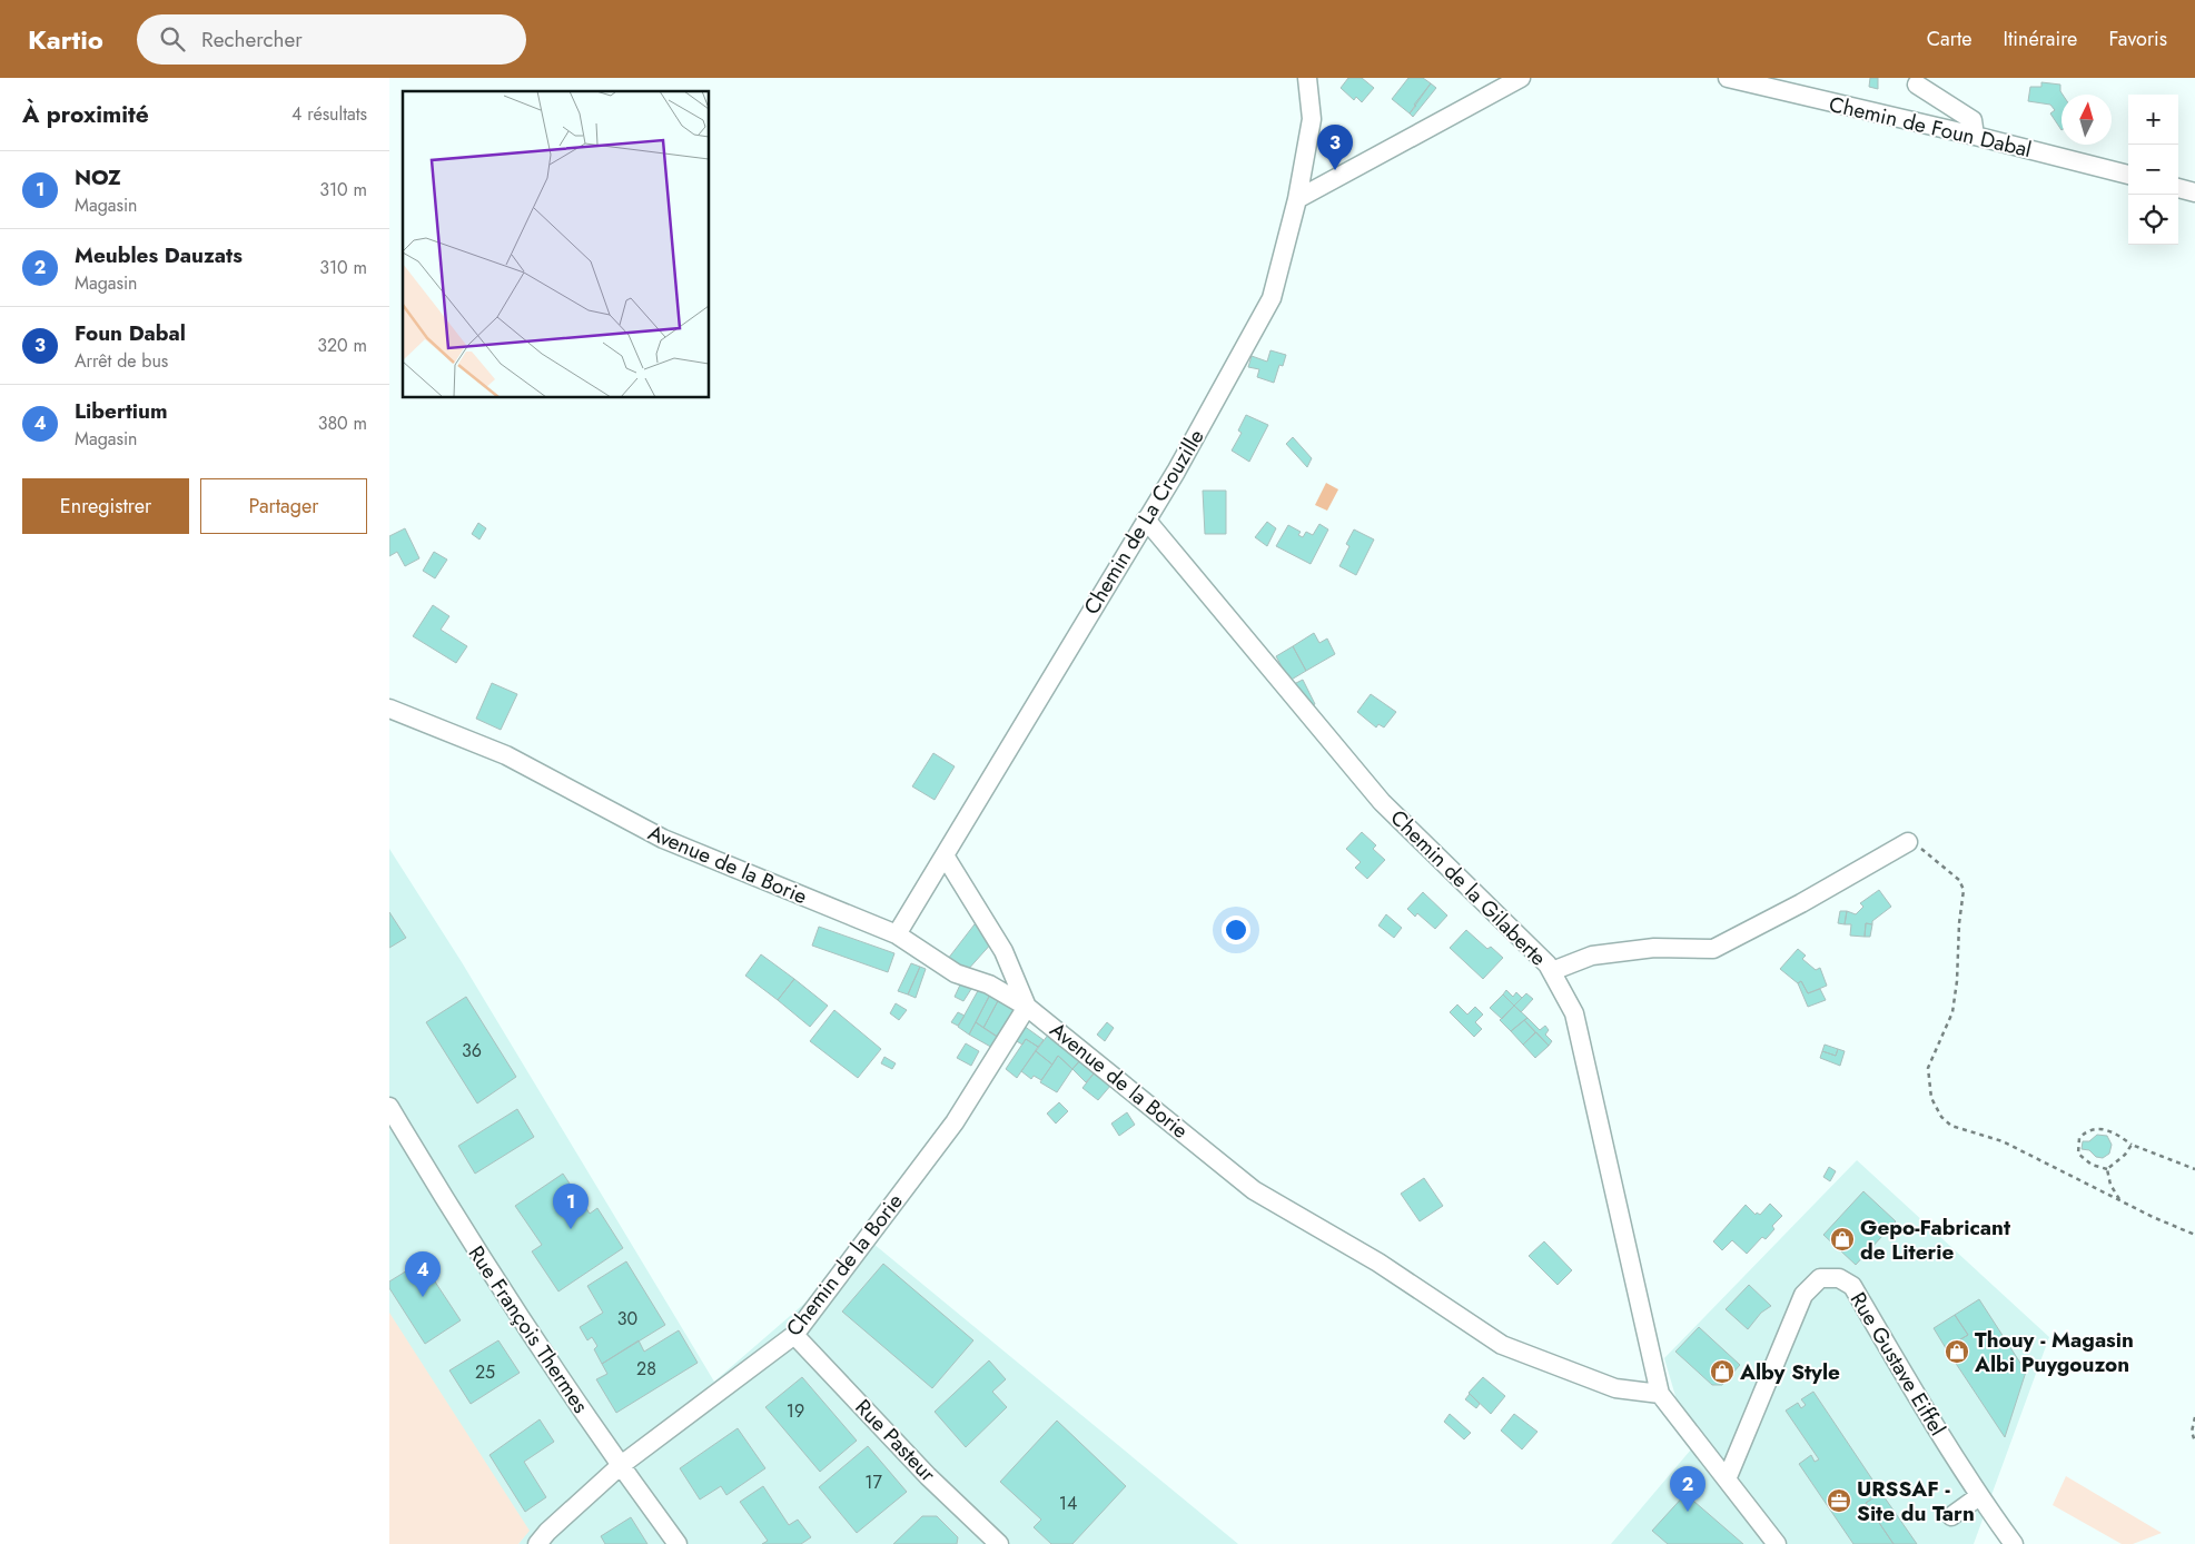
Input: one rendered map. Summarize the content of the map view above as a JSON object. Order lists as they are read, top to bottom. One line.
{"streets":{"street":["Chemin de Foun Dabal","Chemin de La Crouzille","Avenue de la Borie","Chemin de la Gilaberte","Chemin de la Borie","Rue François Thermes","Rue Gustave Eiffel","Rue Pasteur"]},"crossings":[["Chemin de La Crouzille","Avenue de la Borie"],["Chemin de La Crouzille","Chemin de la Gilaberte"],["Avenue de la Borie","Chemin de la Gilaberte"],["Avenue de la Borie","Chemin de la Borie"],["Chemin de la Borie","Rue François Thermes"],["Chemin de la Borie","Rue Pasteur"]],"places":{"shop":["Gepo-Fabricant de Literie","Thouy - Magasin Albi Puygouzon","Alby Style"],"office":["URSSAF - Site du Tarn"]},"house_numbers":["36","30","28","25","19","17","14"],"north":"top","page":{"header":"Kartio","search":"Rechercher","nav":["Carte","Itinéraire","Favoris"],"heading":["À proximité","4 résultats"],"map_buttons":["+","−"],"pins":["3","1","4","2"],"list":[{"mark":"1","name":"NOZ","note":"Magasin","value":"310 m"},{"mark":"2","name":"Meubles Dauzats","note":"Magasin","value":"310 m"},{"mark":"3","name":"Foun Dabal","note":"Arrêt de bus","value":"320 m"},{"mark":"4","name":"Libertium","note":"Magasin","value":"380 m"}],"buttons":["Enregistrer","Partager"]}}
